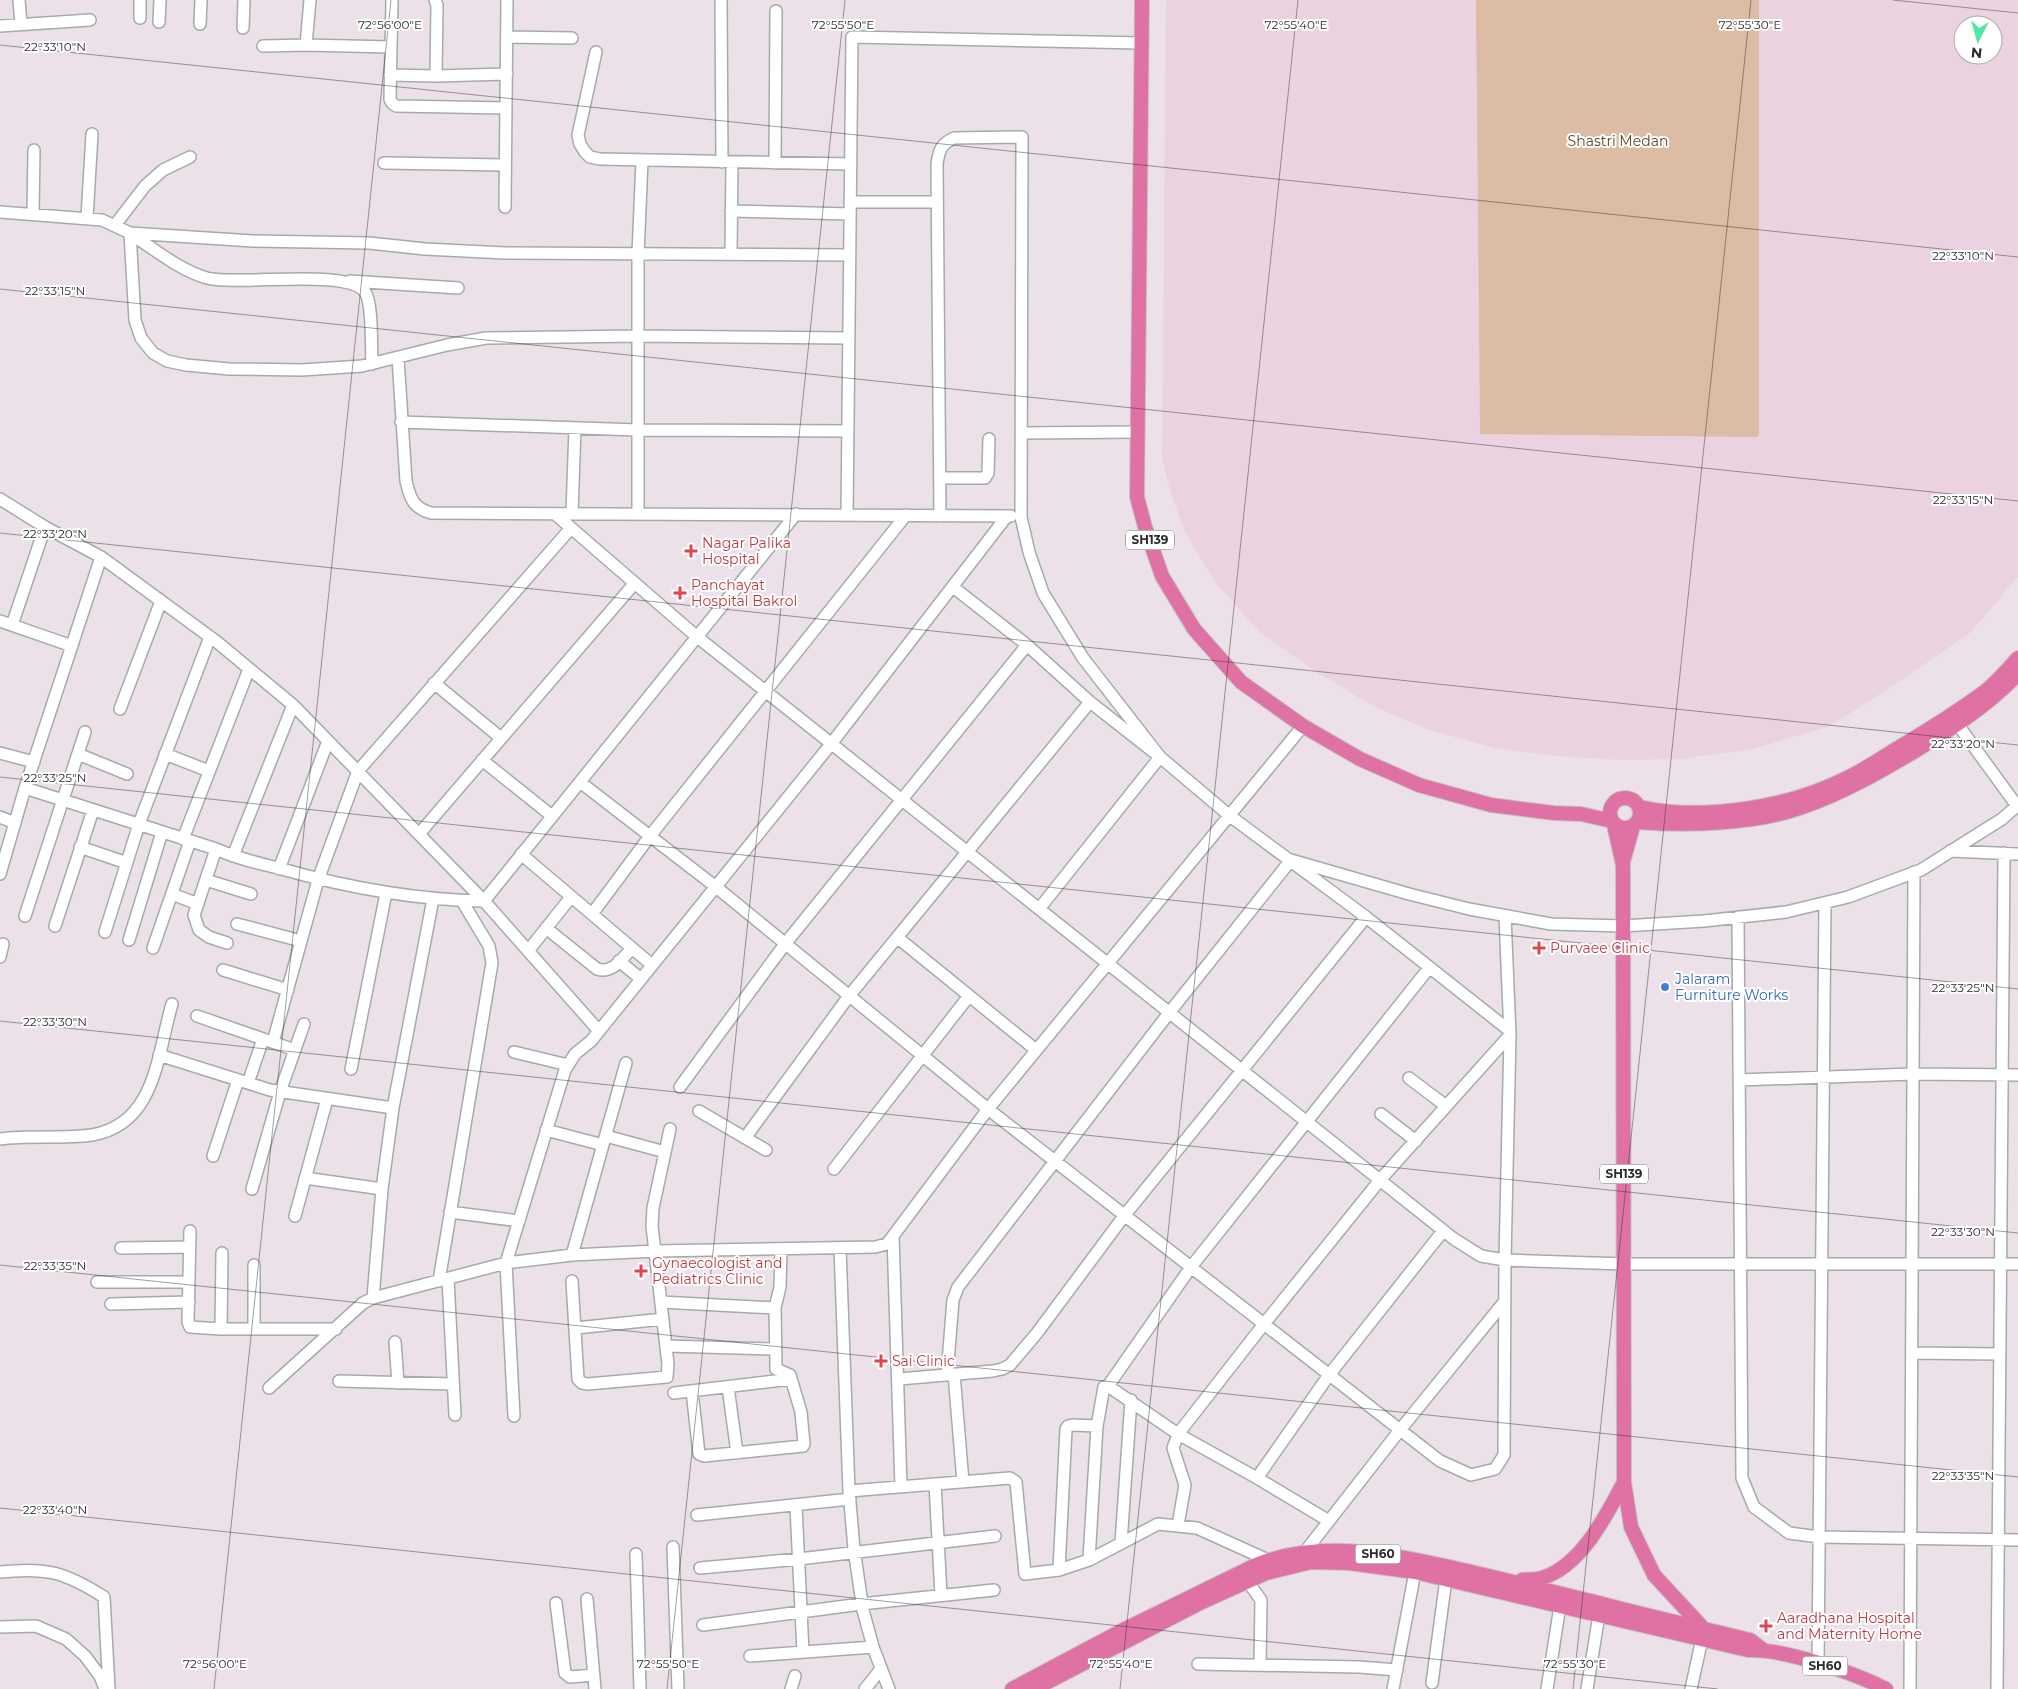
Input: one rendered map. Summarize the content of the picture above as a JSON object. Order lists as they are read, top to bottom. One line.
{"streets":{"main road":["SH139","SH60"]},"crossings":[["SH139","SH60"]],"parks":["Shastri Medan"],"places":{"health":["Nagar Palika Hospital","Panchayat Hospital Bakrol","Purvaee Clinic","Gynaecologist and Pediatrics Clinic","Sai Clinic","Aaradhana Hospital and Maternity Home"],"other":["Jalaram Furniture Works"]},"north":"bottom","coordinates":["72°56'00\"E","72°55'50\"E","72°55'40\"E","72°55'30\"E","22°33'10\"N","22°33'15\"N","22°33'20\"N","22°33'25\"N","22°33'30\"N","22°33'35\"N","22°33'40\"N"]}
